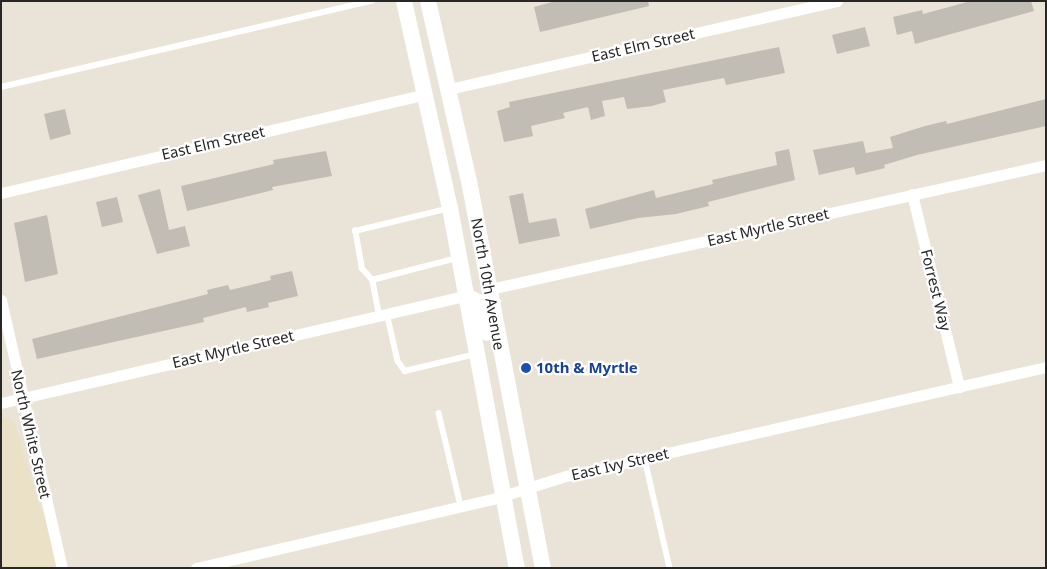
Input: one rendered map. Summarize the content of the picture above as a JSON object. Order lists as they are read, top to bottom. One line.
{"streets":{"main road":["North 10th Avenue"],"street":["East Elm Street","East Myrtle Street","Forrest Way","North White Street","East Ivy Street"]},"crossings":[["East Elm Street","North 10th Avenue"],["East Myrtle Street","North 10th Avenue"],["East Myrtle Street","Forrest Way"],["East Myrtle Street","North White Street"],["North 10th Avenue","East Ivy Street"],["Forrest Way","East Ivy Street"]],"places":["10th & Myrtle"]}
